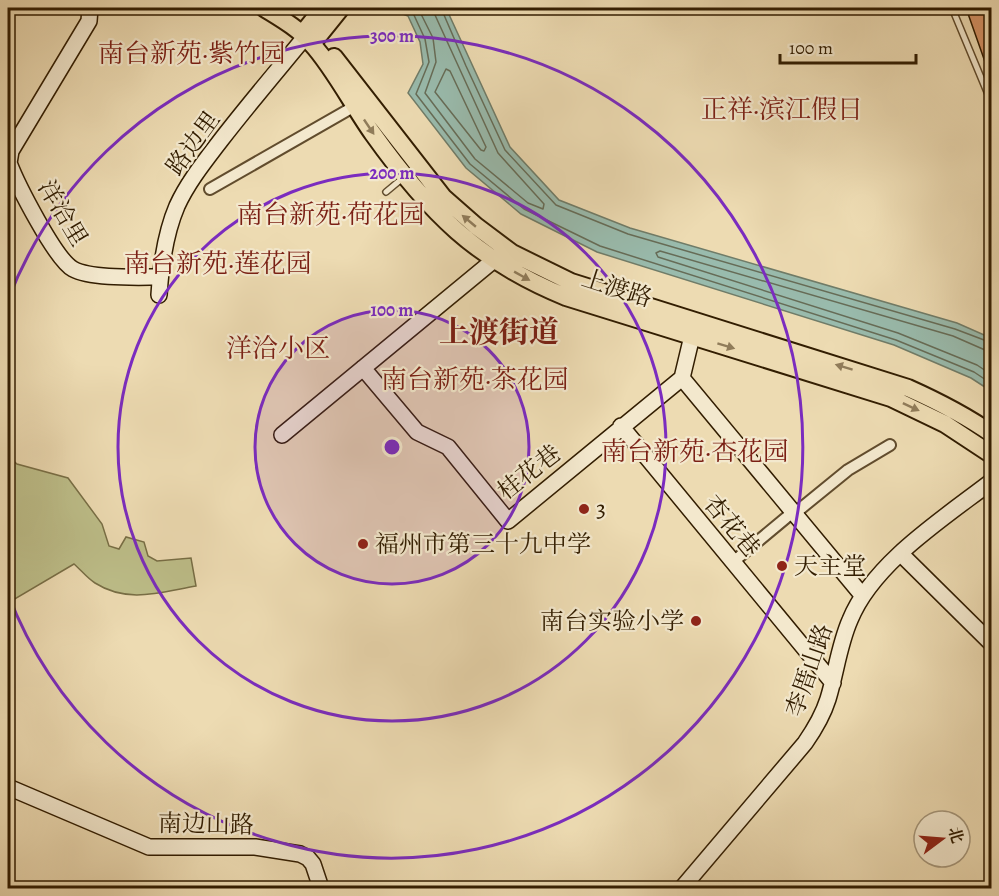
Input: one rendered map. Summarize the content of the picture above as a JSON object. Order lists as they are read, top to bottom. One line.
{"streets":{"main road":["上渡路"],"street":["路边里","洋洽里","桂花巷","杏花巷","李厝山路","南边山路"]},"crossings":[["路边里","洋洽里"],["路边里","上渡路"],["桂花巷","杏花巷"],["杏花巷","李厝山路"]],"districts":["南台新苑·紫竹园","正祥·滨江假日","南台新苑·荷花园","南台新苑·莲花园","上渡街道","洋洽小区","南台新苑·茶花园","南台新苑·杏花园"],"places":["3","福州市第三十九中学","天主堂","南台实验小学"],"scale_bar":"100 m","north":"right","rings":["300 m","200 m","100 m"]}
